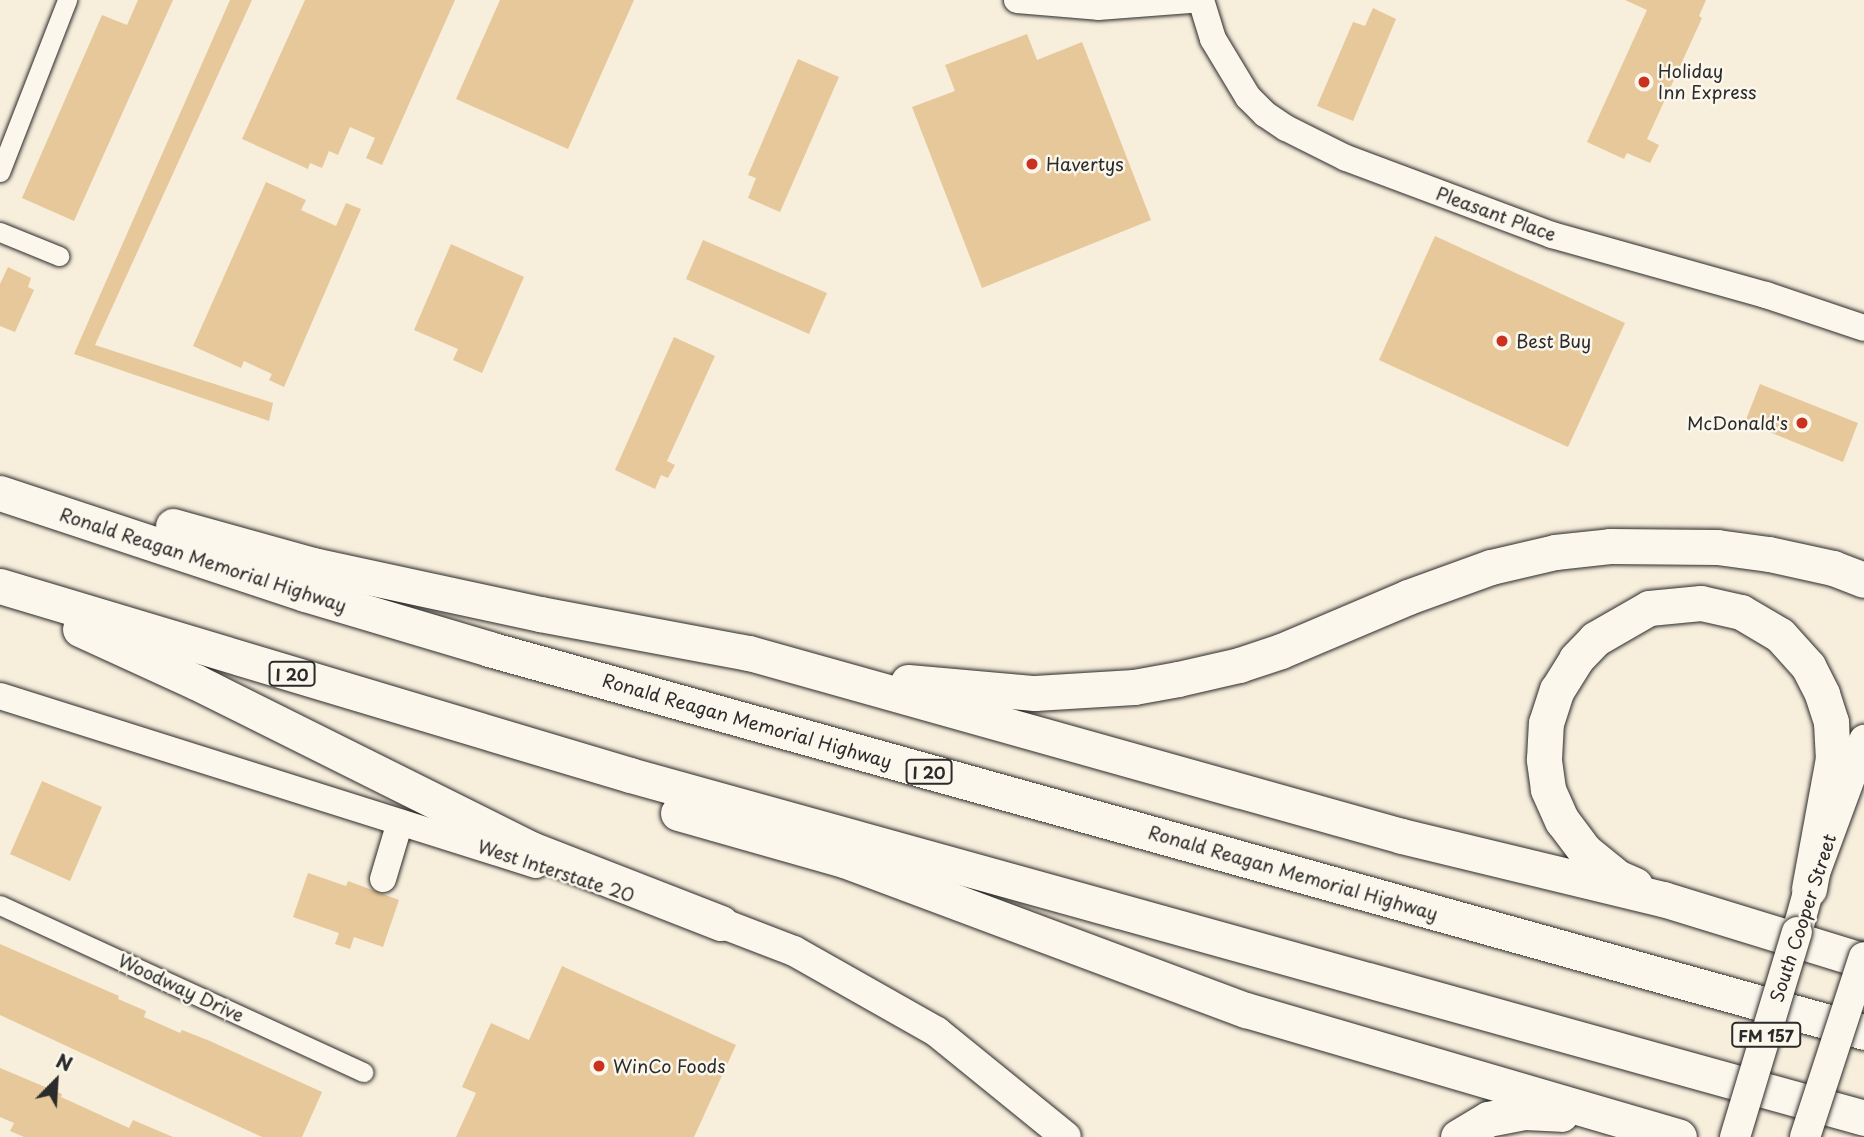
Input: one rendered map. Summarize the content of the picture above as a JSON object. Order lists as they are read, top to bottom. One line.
{"streets":{"highway":["Ronald Reagan Memorial Highway","I 20"],"main road":["West Interstate 20","South Cooper Street","FM 157"],"street":["Pleasant Place","Woodway Drive"]},"places":["Holiday Inn Express","Havertys","Best Buy","McDonald's","WinCo Foods"],"north":"top right"}
